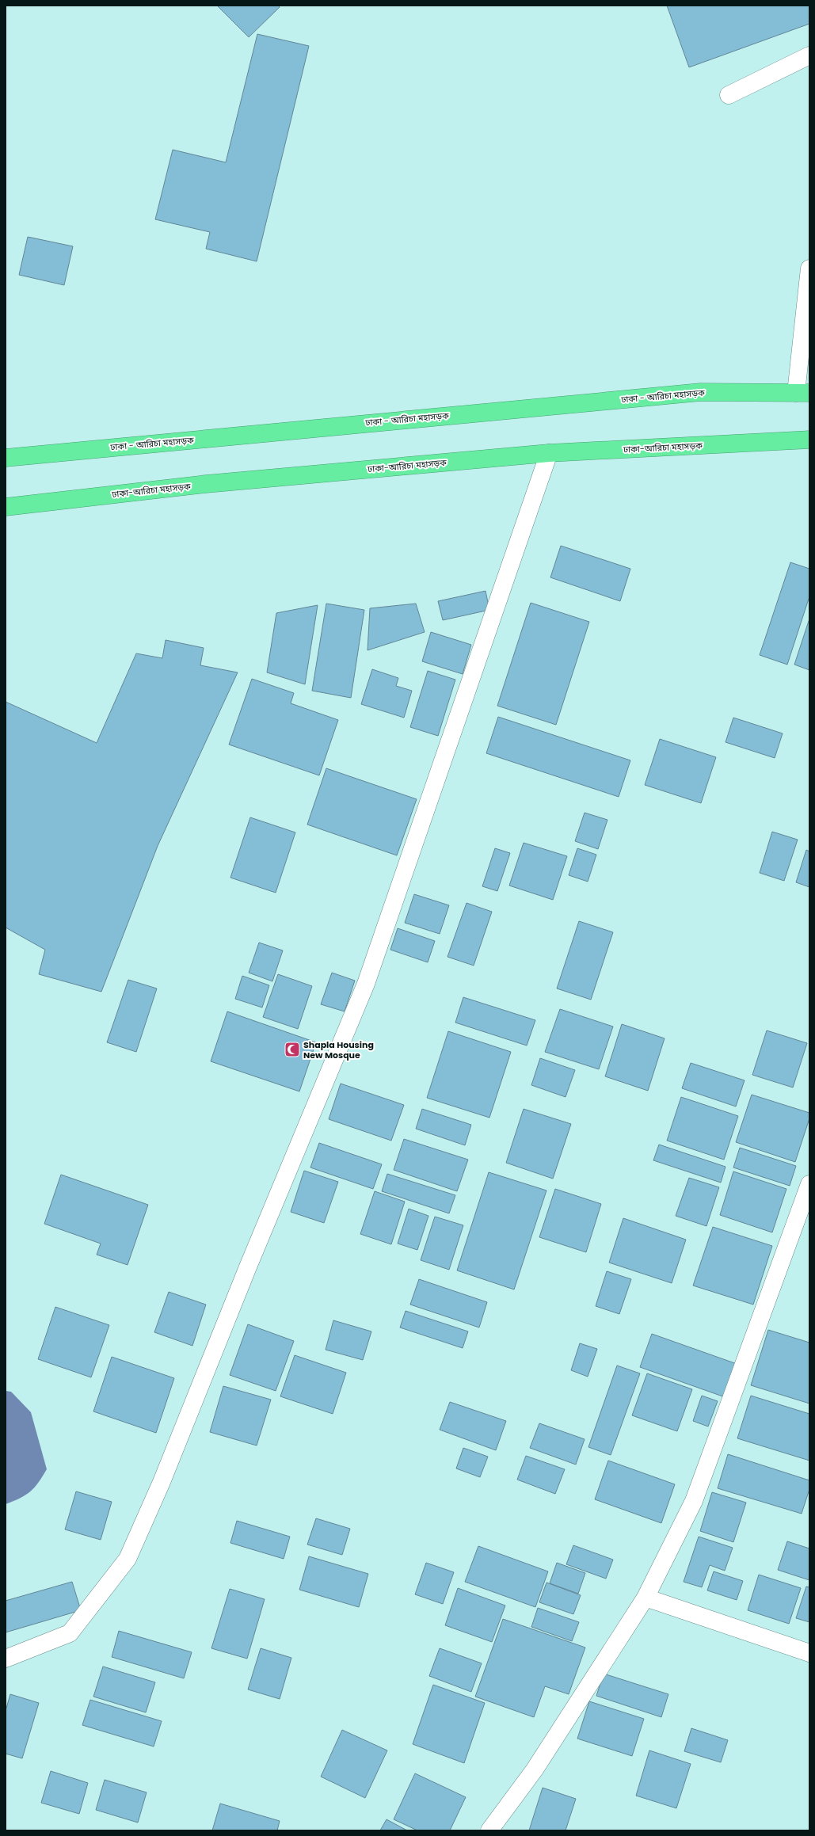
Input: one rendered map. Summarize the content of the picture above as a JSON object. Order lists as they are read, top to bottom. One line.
{"streets":{"highway":["ঢাকা - আরিচা মহাসড়ক","ঢাকা-আরিচা মহাসড়ক"]},"places":{"mosque":["Shapla Housing New Mosque"]}}
